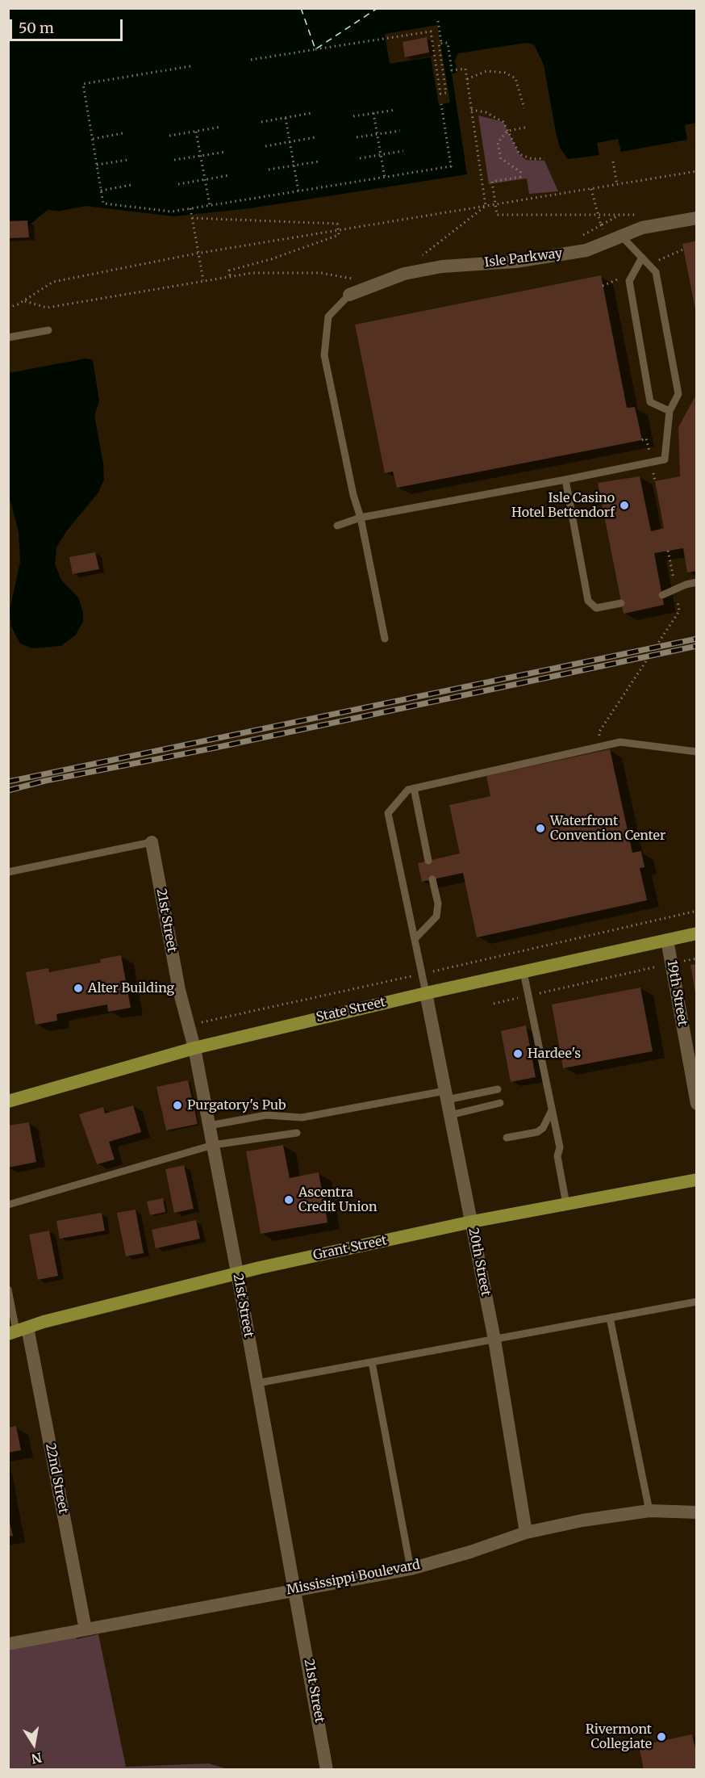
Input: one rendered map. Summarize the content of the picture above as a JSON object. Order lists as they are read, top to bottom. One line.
{"streets":{"main road":["State Street","Grant Street"],"street":["Isle Parkway","21st Street","19th Street","20th Street","22nd Street","Mississippi Boulevard"]},"crossings":[["21st Street","State Street"],["21st Street","Grant Street"],["21st Street","Mississippi Boulevard"],["19th Street","State Street"],["State Street","20th Street"],["Grant Street","20th Street"],["Grant Street","22nd Street"],["20th Street","Mississippi Boulevard"],["22nd Street","Mississippi Boulevard"]],"places":["Isle Casino Hotel Bettendorf","Waterfront Convention Center","Alter Building","Hardee's","Purgatory's Pub","Ascentra Credit Union","Rivermont Collegiate"],"scale_bar":"50 m","north":"bottom"}
